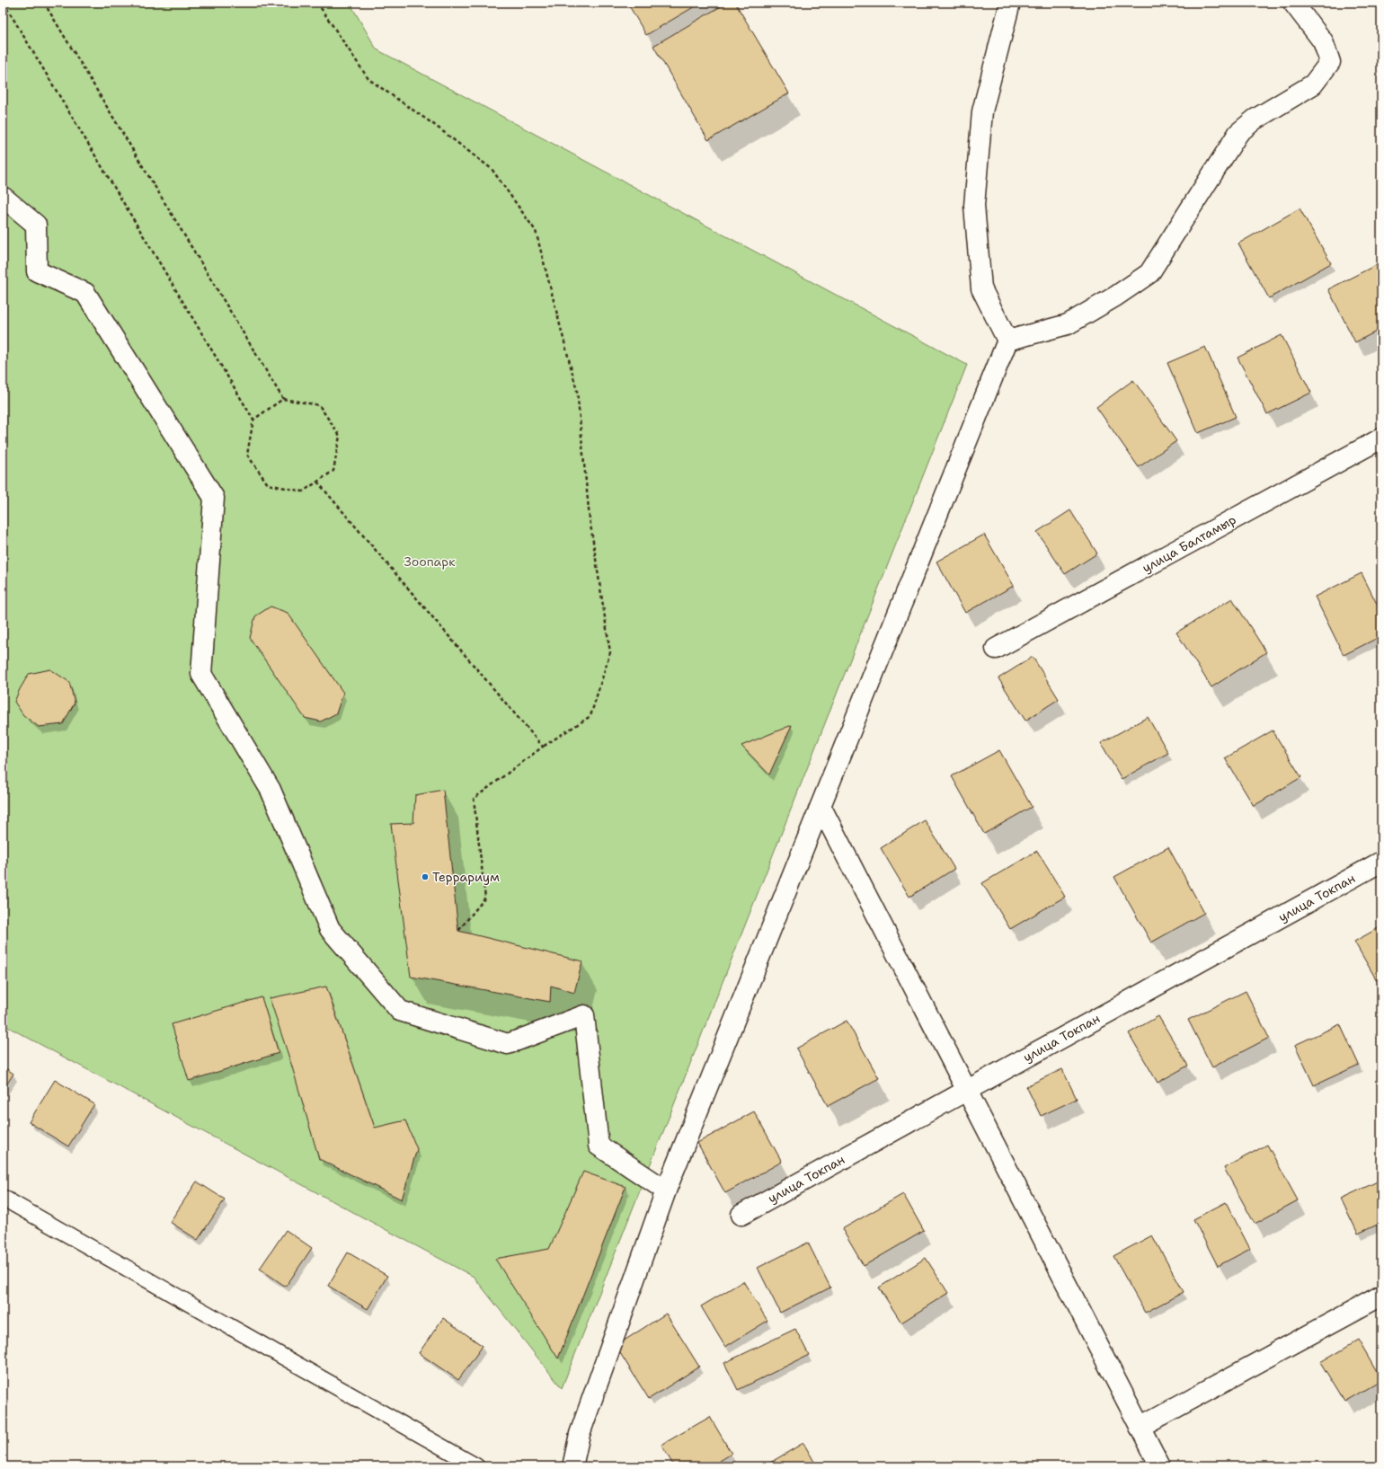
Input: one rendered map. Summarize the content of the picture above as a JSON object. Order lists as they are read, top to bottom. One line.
{"streets":{"street":["улица Балтамыр","улица Токпан"]},"parks":["Зоопарк"],"places":["Террариум"]}
